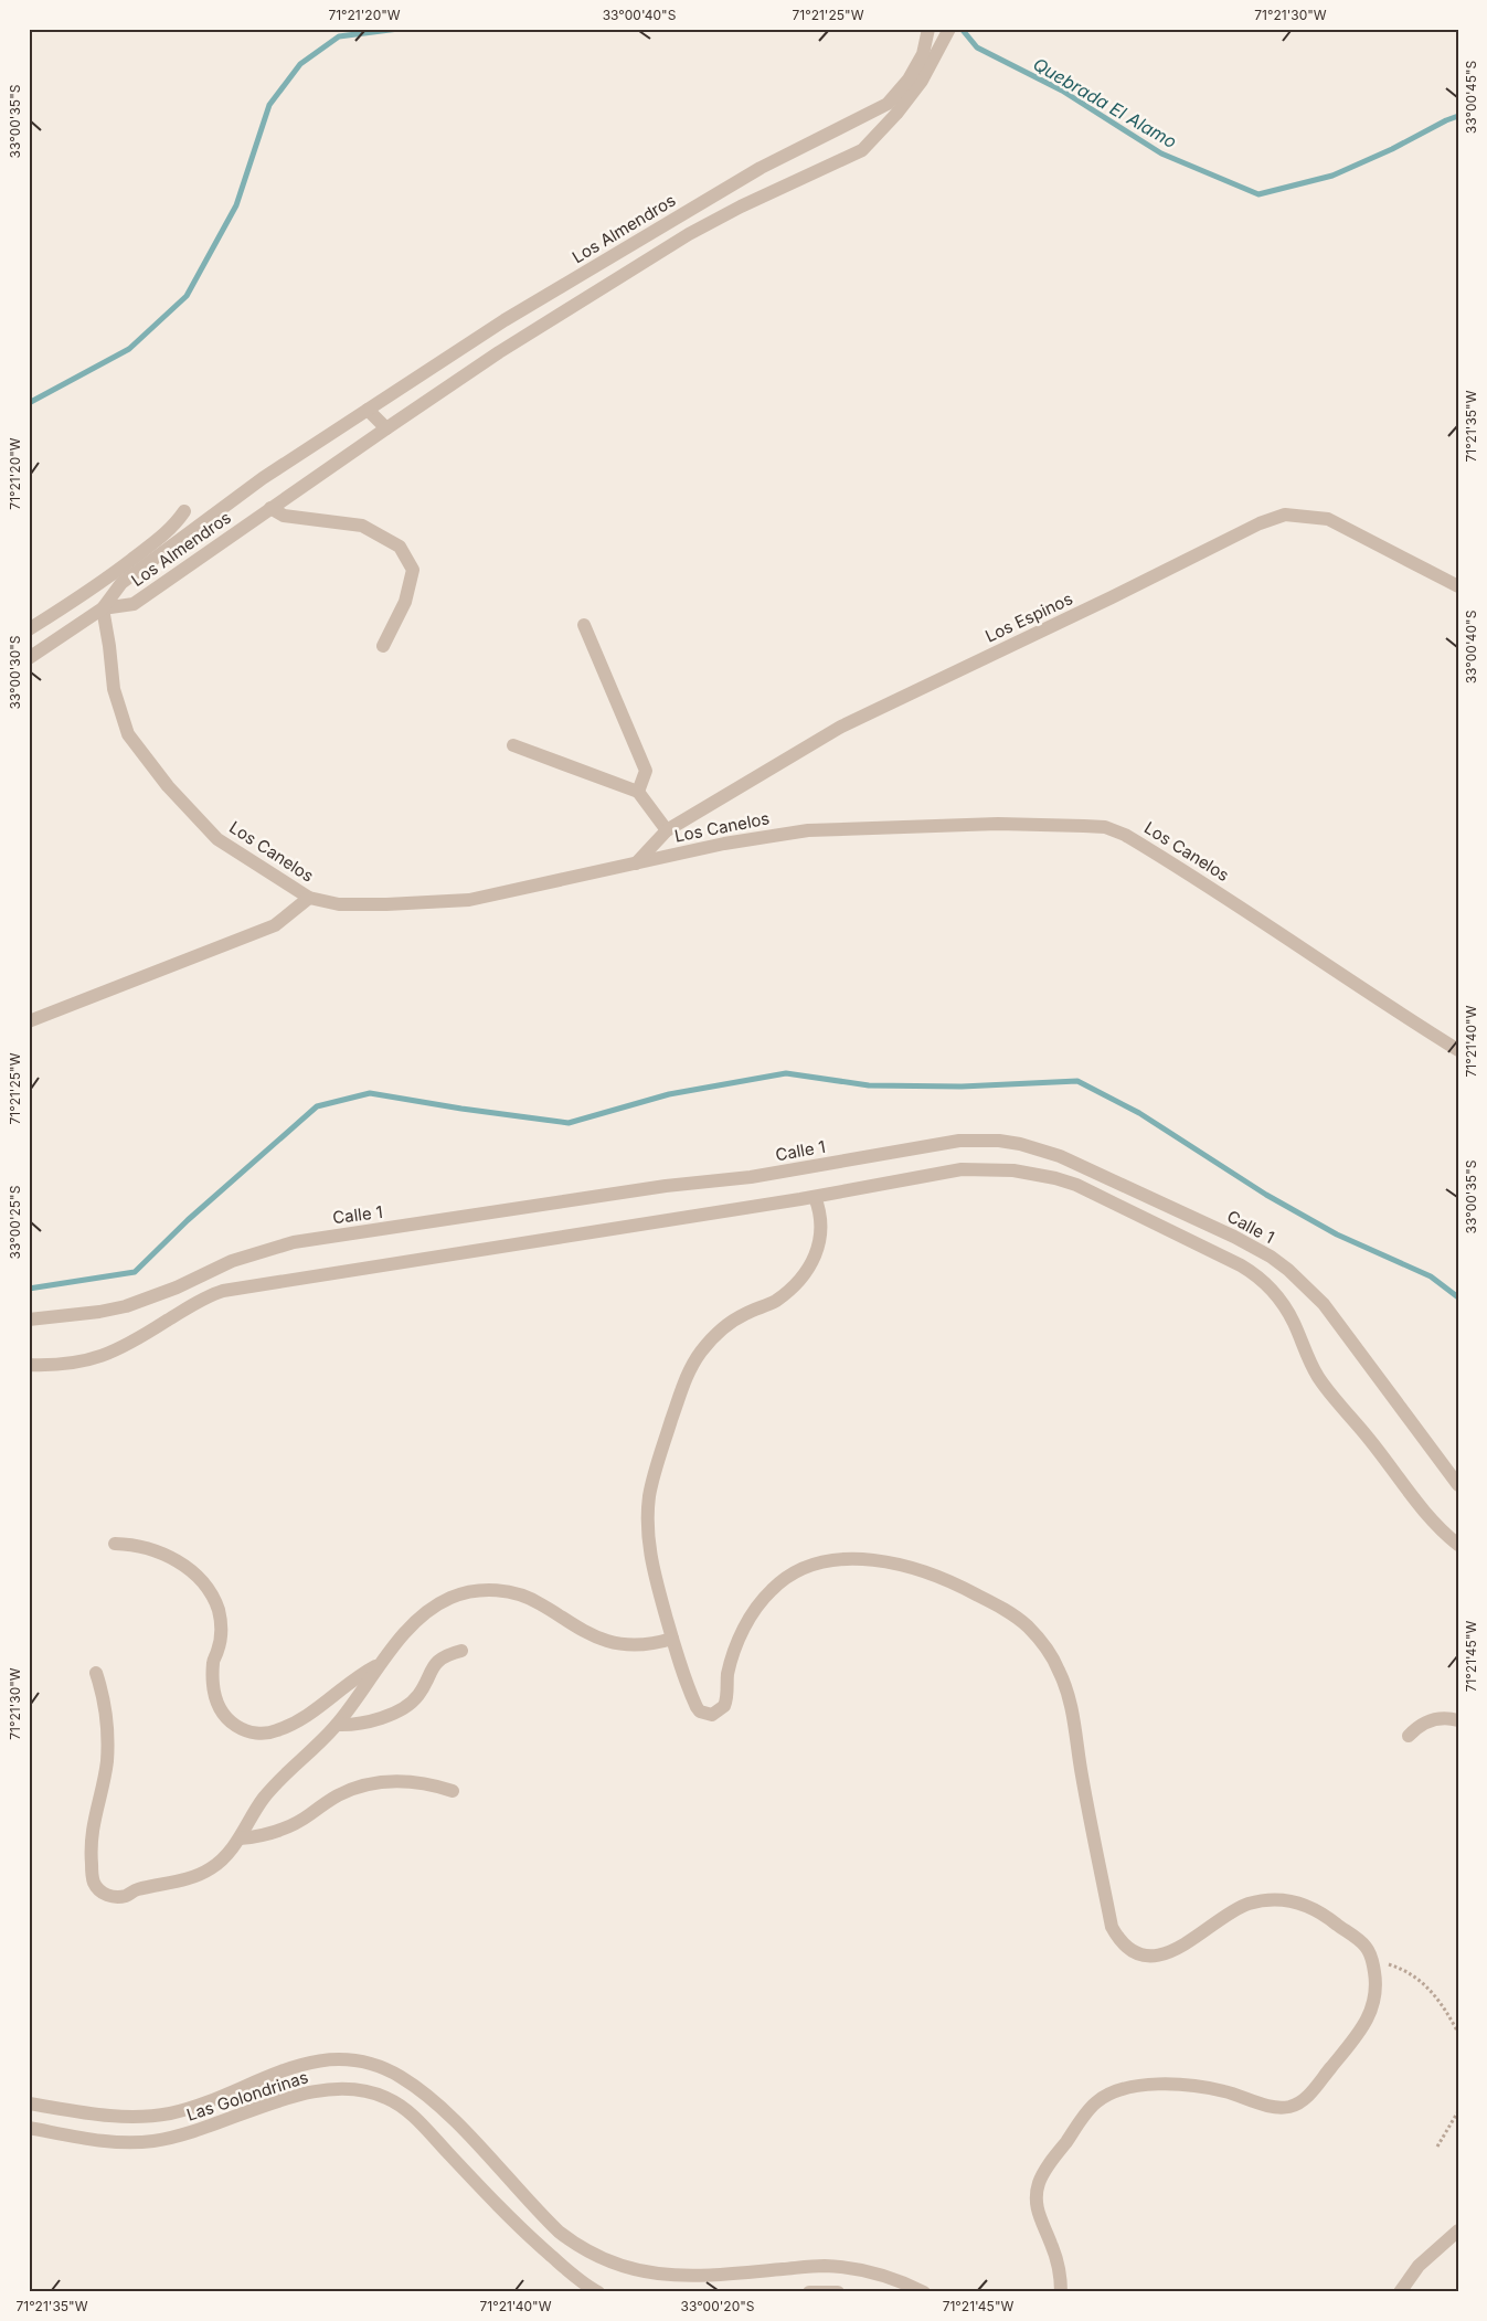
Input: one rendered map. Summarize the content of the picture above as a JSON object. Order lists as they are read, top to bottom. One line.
{"streets":{"street":["Los Almendros","Los Espinos","Los Canelos","Calle 1","Las Golondrinas"]},"crossings":[["Los Almendros","Los Canelos"],["Los Espinos","Los Canelos"]],"water":["Quebrada El Alamo"],"coordinates":["71°21'20\"W","33°00'40\"S","71°21'25\"W","71°21'30\"W","33°00'45\"S","33°00'35\"S","71°21'35\"W","33°00'30\"S","71°21'40\"W","33°00'25\"S","71°21'45\"W","33°00'20\"S"]}
